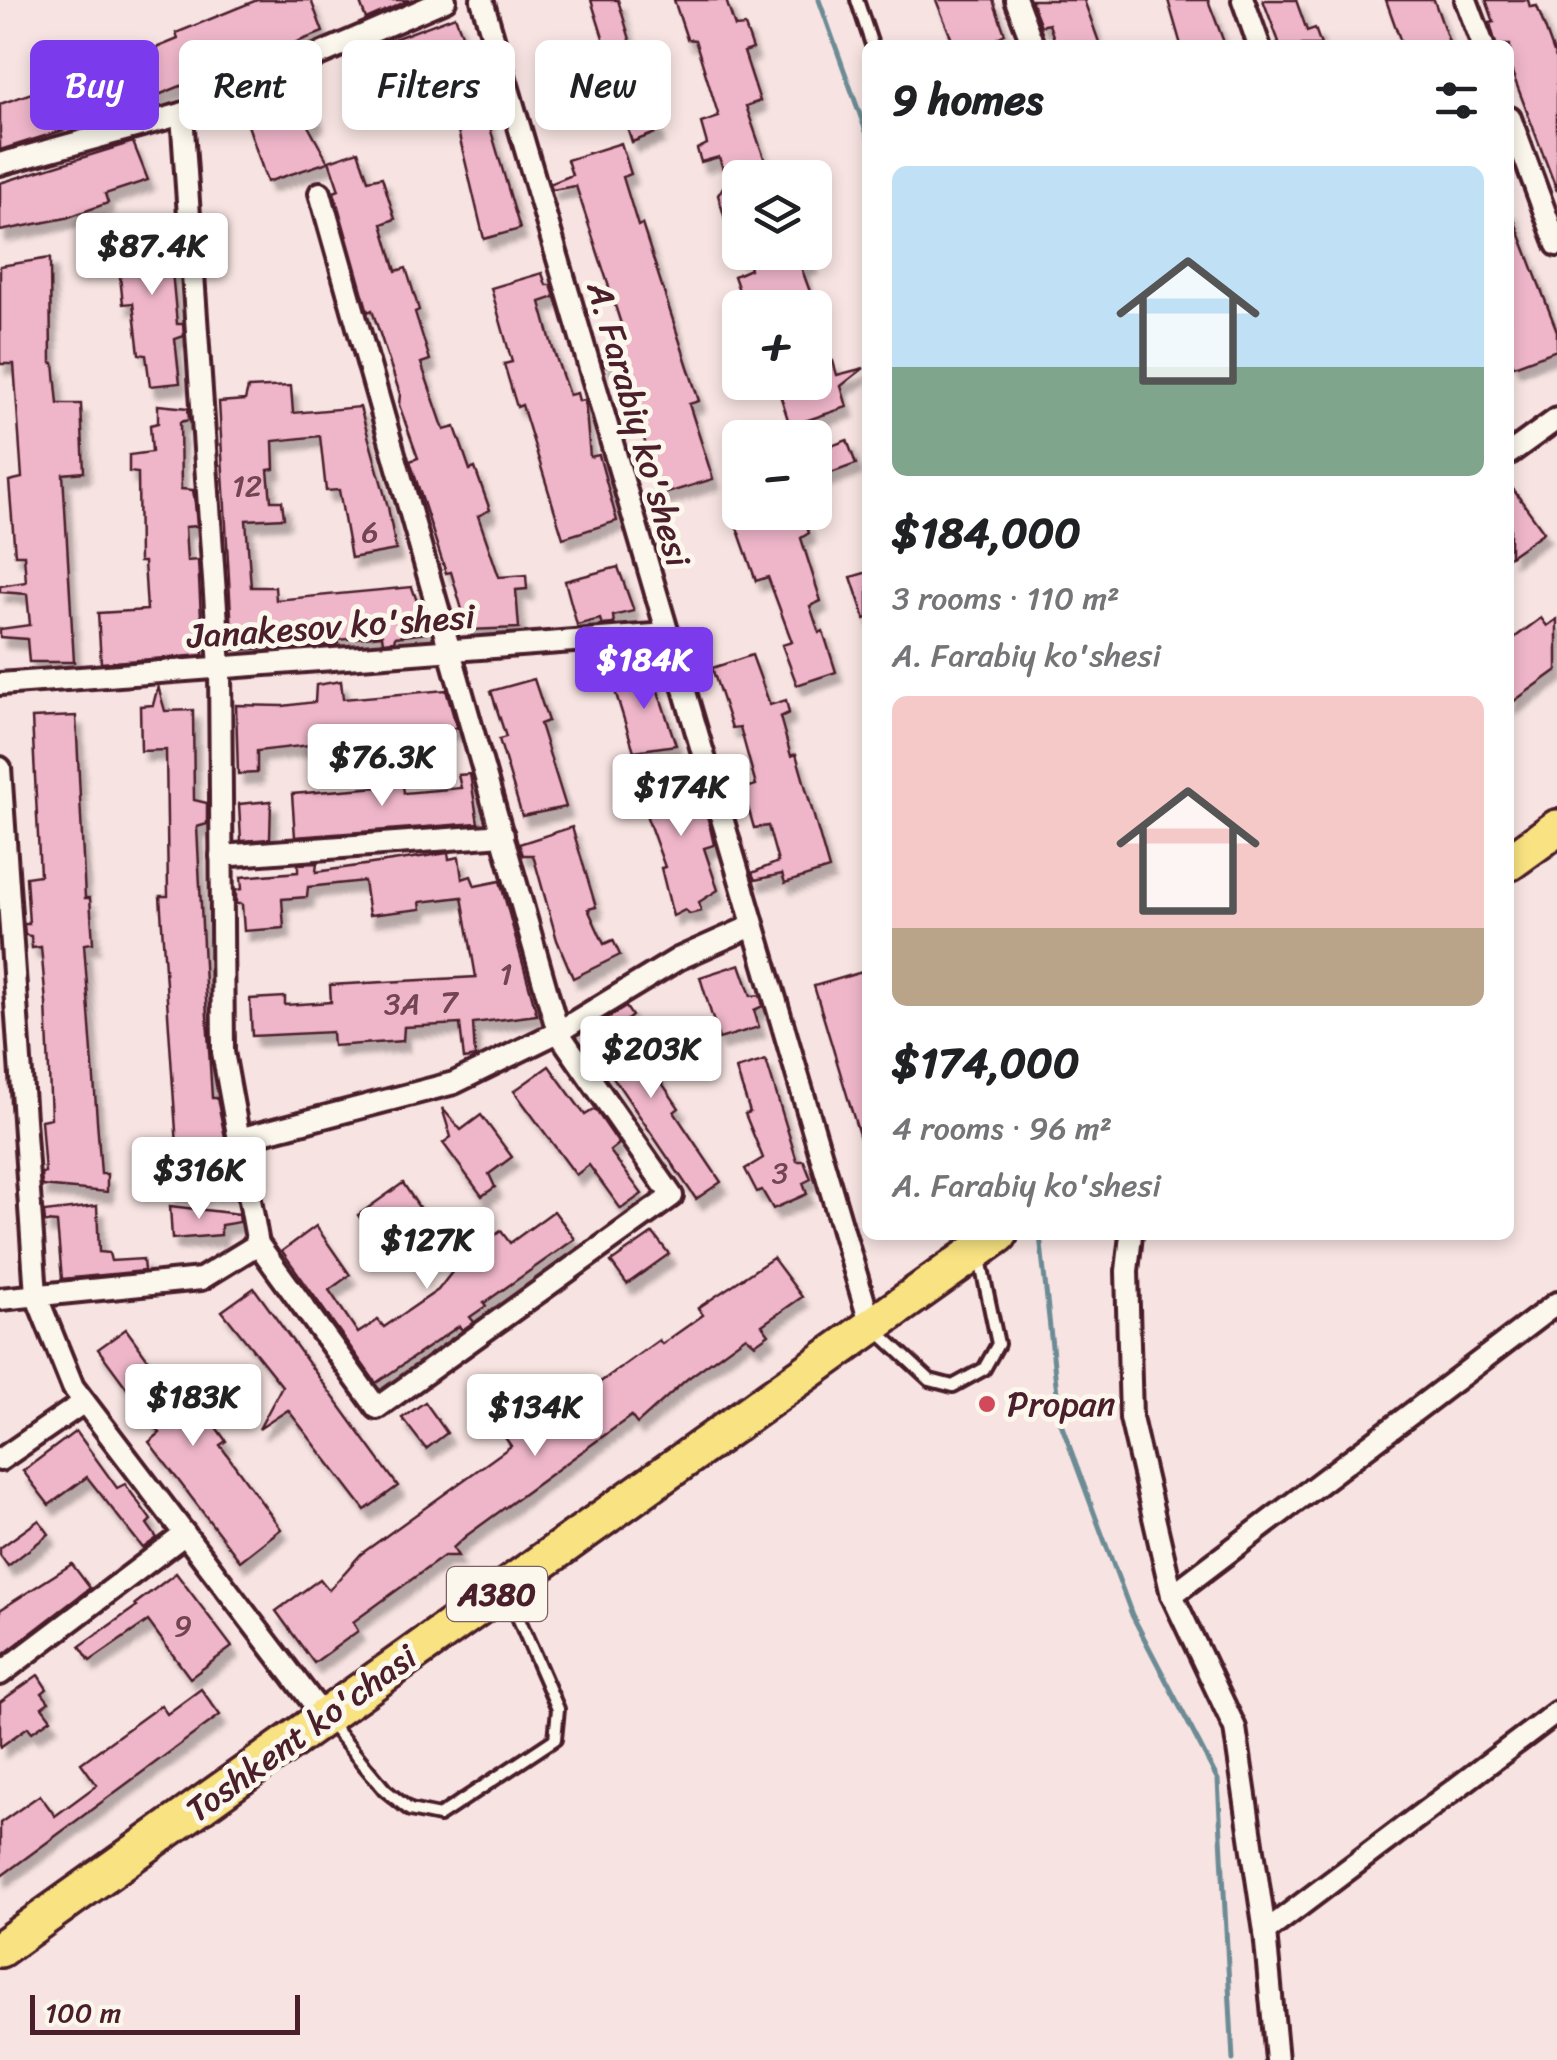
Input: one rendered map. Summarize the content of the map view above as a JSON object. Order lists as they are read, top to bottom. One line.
{"streets":{"highway":["A380","Toshkent ko'chasi"],"street":["A. Farabiy ko'shesi","Janakesov ko'shesi"]},"crossings":[["A. Farabiy ko'shesi","Janakesov ko'shesi"],["A. Farabiy ko'shesi","Toshkent ko'chasi"]],"places":["Propan"],"house_numbers":["12","6","1","7","3A","3","9"],"scale_bar":"100 m","page":{"chip":["Buy","Rent","Filters","New"],"heading":"9 homes","map_buttons":["+","−"],"list":[{"name":"$184,000","note":"3 rooms · 110 m² · A. Farabiy ko'shesi"},{"name":"$174,000","note":"4 rooms · 96 m² · A. Farabiy ko'shesi"}],"price":["$87.4K","$184K","$76.3K","$174K","$203K","$316K","$127K","$183K","$134K"],"scale":"100 m"}}
